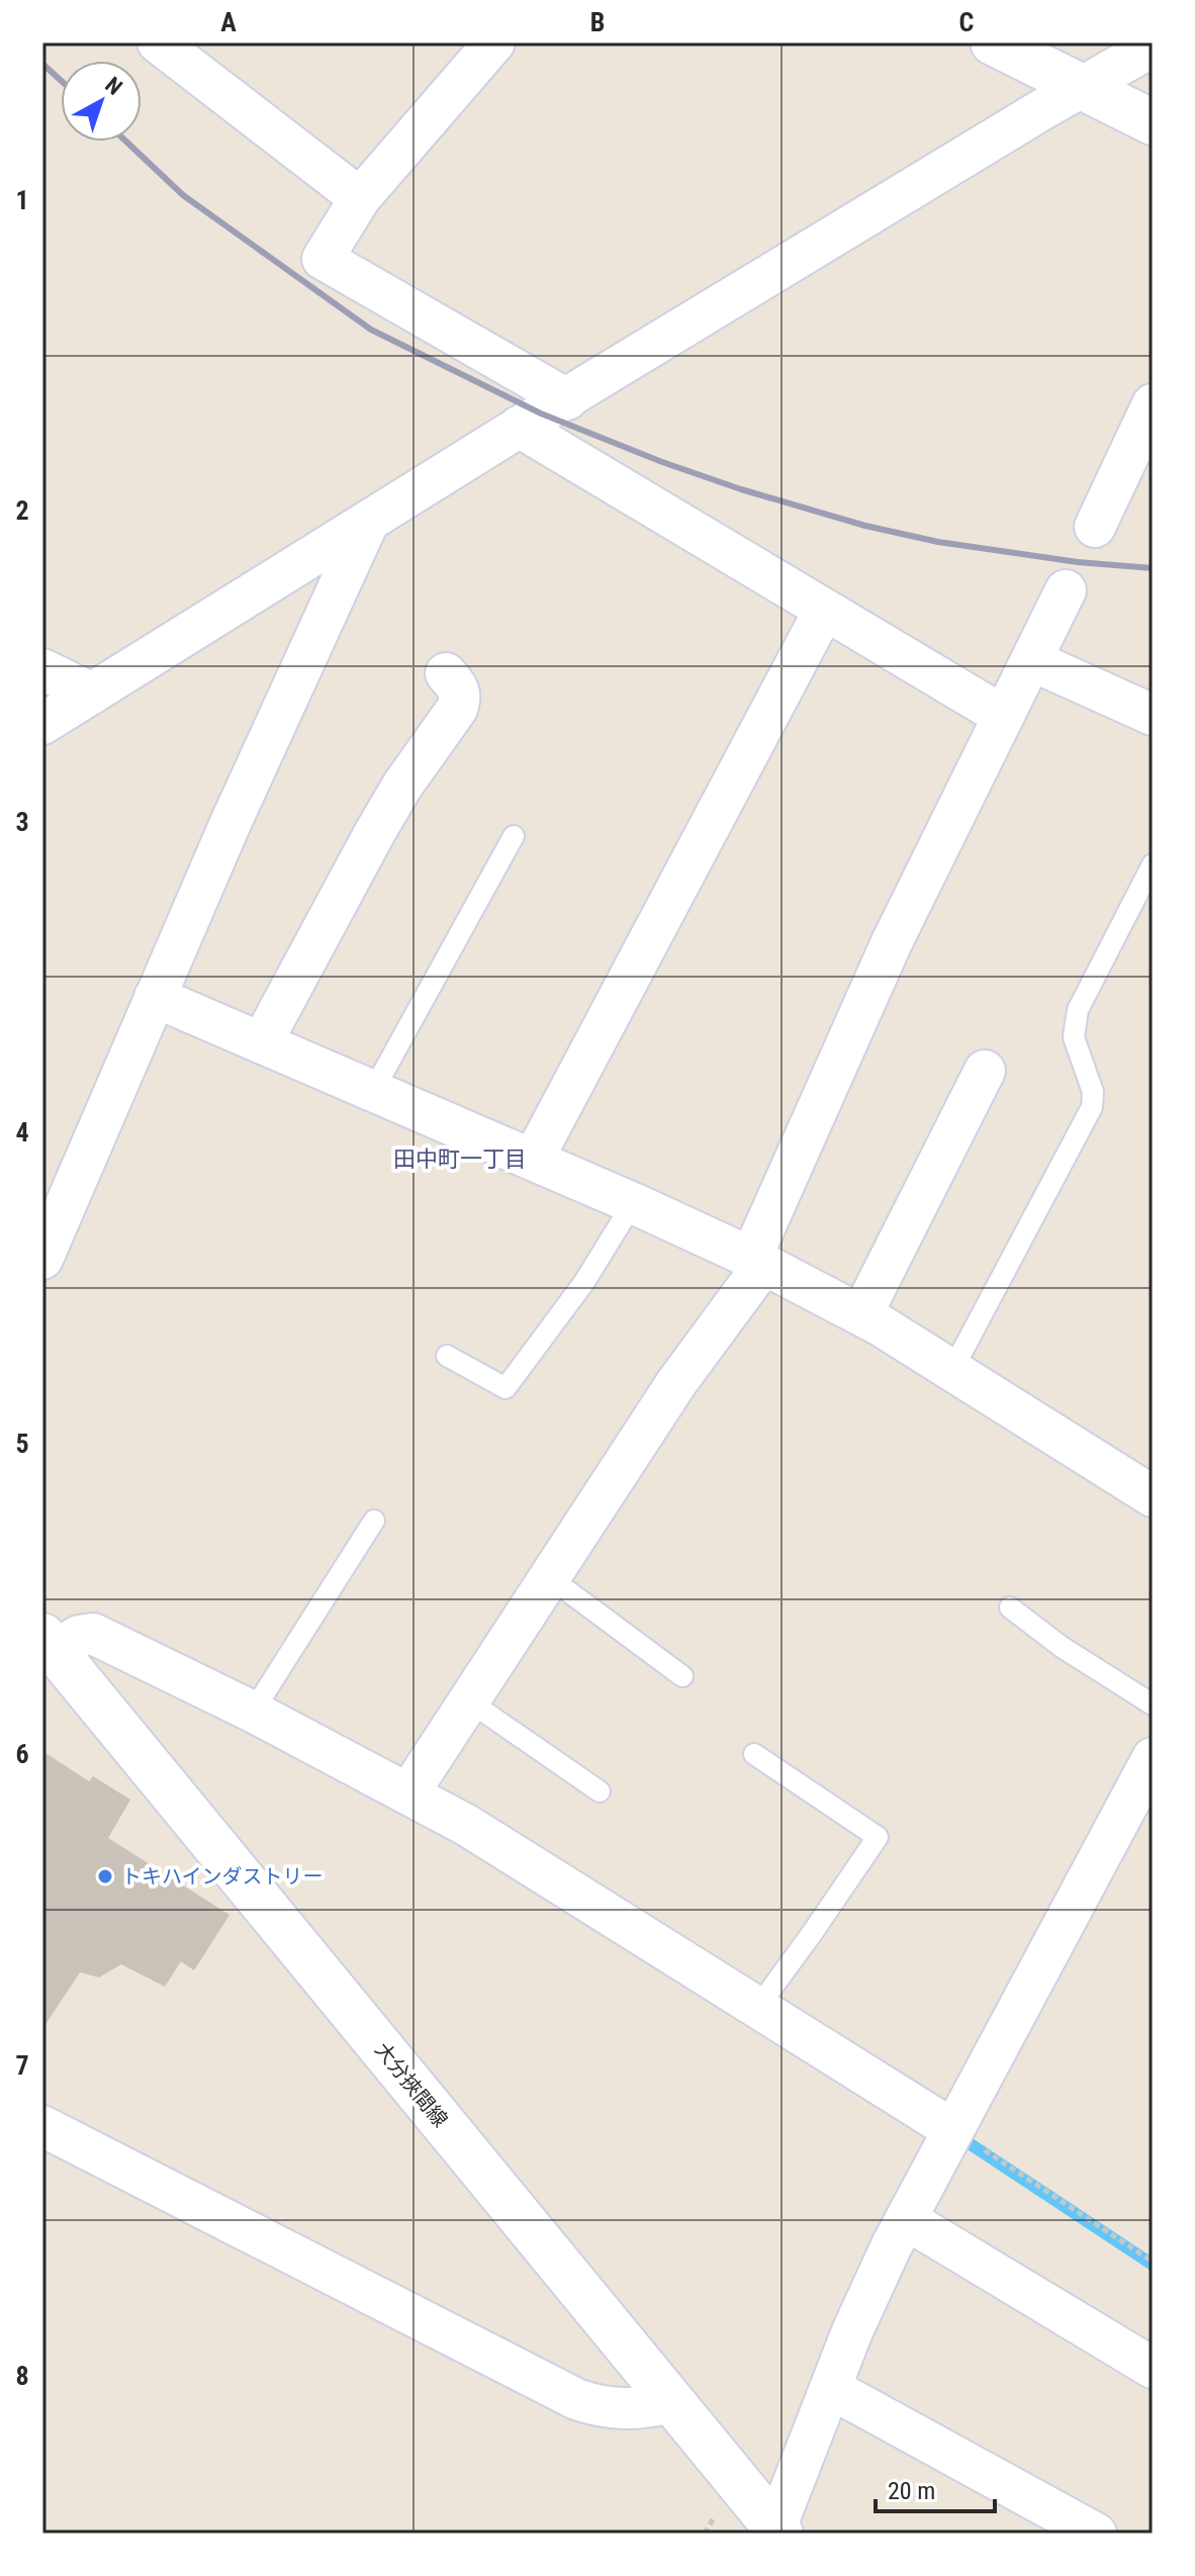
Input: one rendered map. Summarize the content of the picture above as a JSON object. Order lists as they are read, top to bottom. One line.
{"streets":{"main road":["大分挾間線"]},"districts":["田中町一丁目"],"places":["トキハインダストリー"],"scale_bar":"20 m","north":"top right","grid":{"columns":["A","B","C"],"rows":["1","2","3","4","5","6","7","8"]}}
